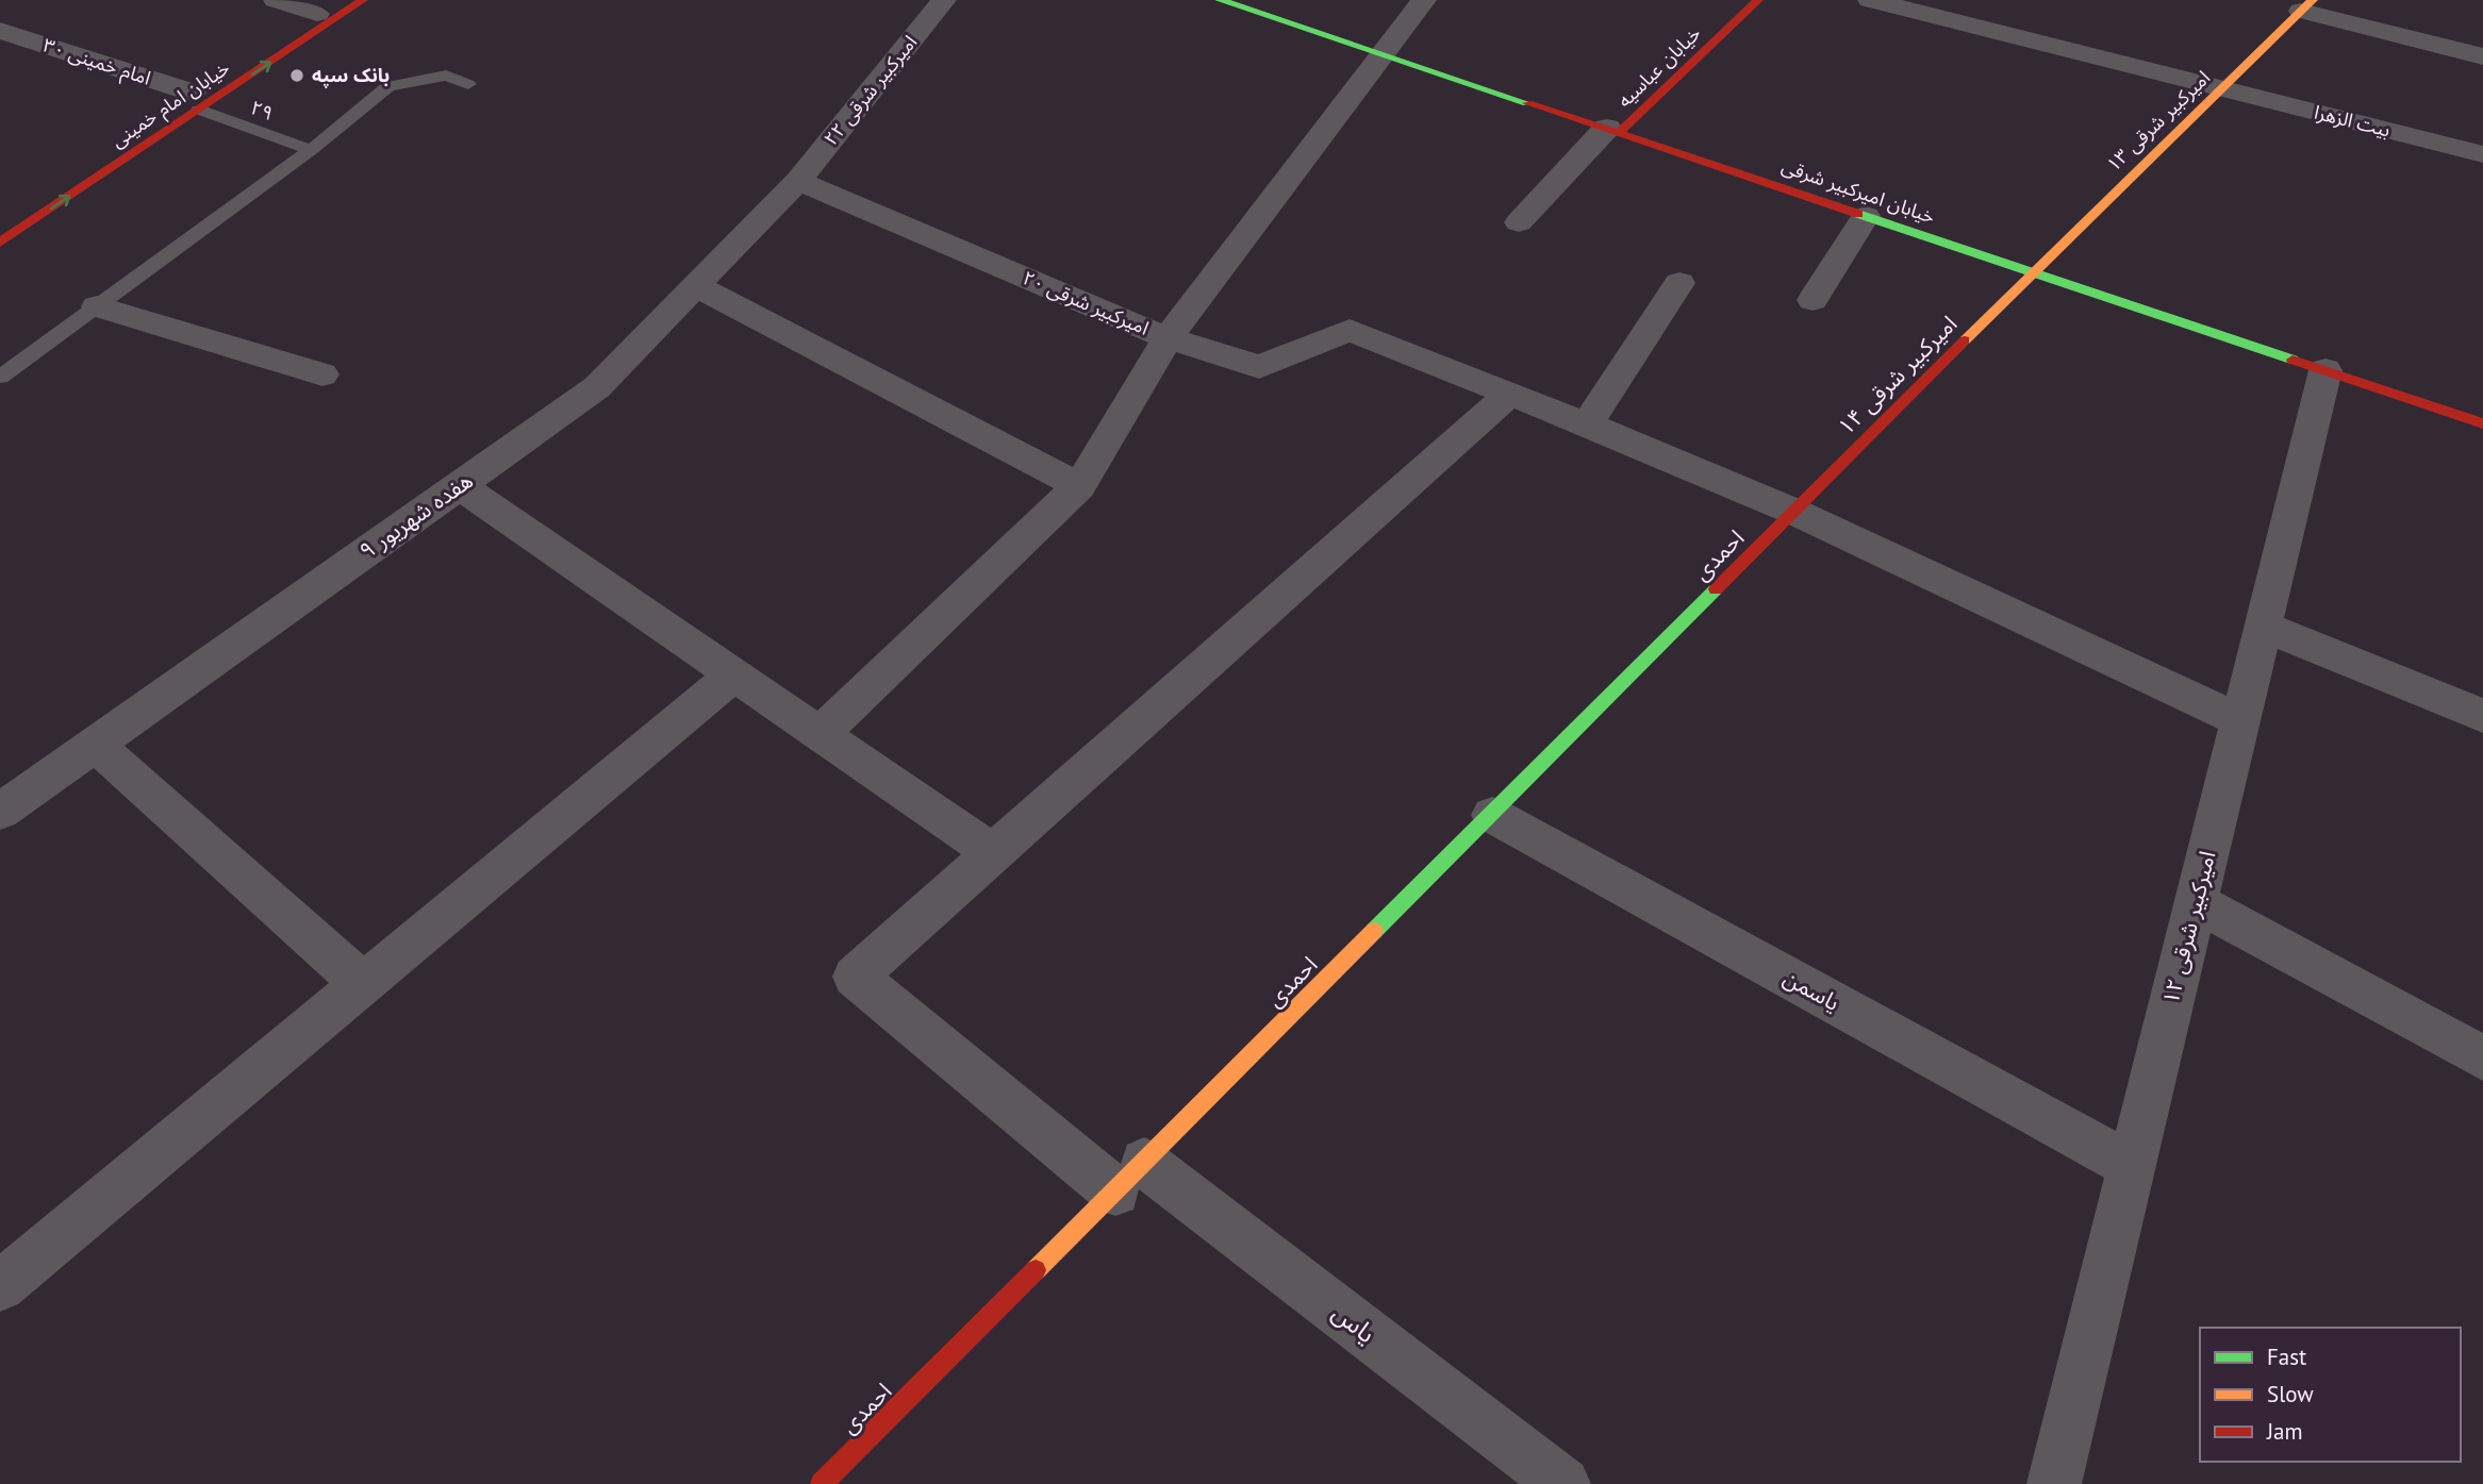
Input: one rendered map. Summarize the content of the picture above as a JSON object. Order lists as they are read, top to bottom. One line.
{"streets":{"street":["امام خمینی ۳۰","خیابان عباسیه","امیرکبیر شرقی ۲۲","خیابان امام خمینی","امیرکبیر شرقی ۱۳","بیت الزهرا","خیابان امیرکبیر شرقی","امیرکبیر شرقی ۲۰","امیرکبیر شرقی ۱۴","هفده شهریور ۹","احمدی","امیرکبیر شرقی ۱۲","یاسمن","یاس"],"lane":["۲۹"]},"crossings":[["امام خمینی ۳۰","خیابان امام خمینی"],["امام خمینی ۳۰","۲۹"],["خیابان عباسیه","خیابان امیرکبیر شرقی"],["امیرکبیر شرقی ۲۲","امیرکبیر شرقی ۲۰"],["امیرکبیر شرقی ۲۲","هفده شهریور ۹"],["خیابان امام خمینی","۲۹"],["امیرکبیر شرقی ۱۳","بیت الزهرا"],["امیرکبیر شرقی ۱۳","خیابان امیرکبیر شرقی"],["امیرکبیر شرقی ۱۳","امیرکبیر شرقی ۱۴"],["خیابان امیرکبیر شرقی","امیرکبیر شرقی ۲۰"],["خیابان امیرکبیر شرقی","امیرکبیر شرقی ۱۴"],["خیابان امیرکبیر شرقی","امیرکبیر شرقی ۱۲"],["امیرکبیر شرقی ۲۰","هفده شهریور ۹"],["امیرکبیر شرقی ۱۴","احمدی"],["احمدی","یاسمن"],["احمدی","یاس"],["امیرکبیر شرقی ۱۲","یاسمن"]],"places":["بانک سپه"],"legend":["Fast","Slow","Jam"]}
